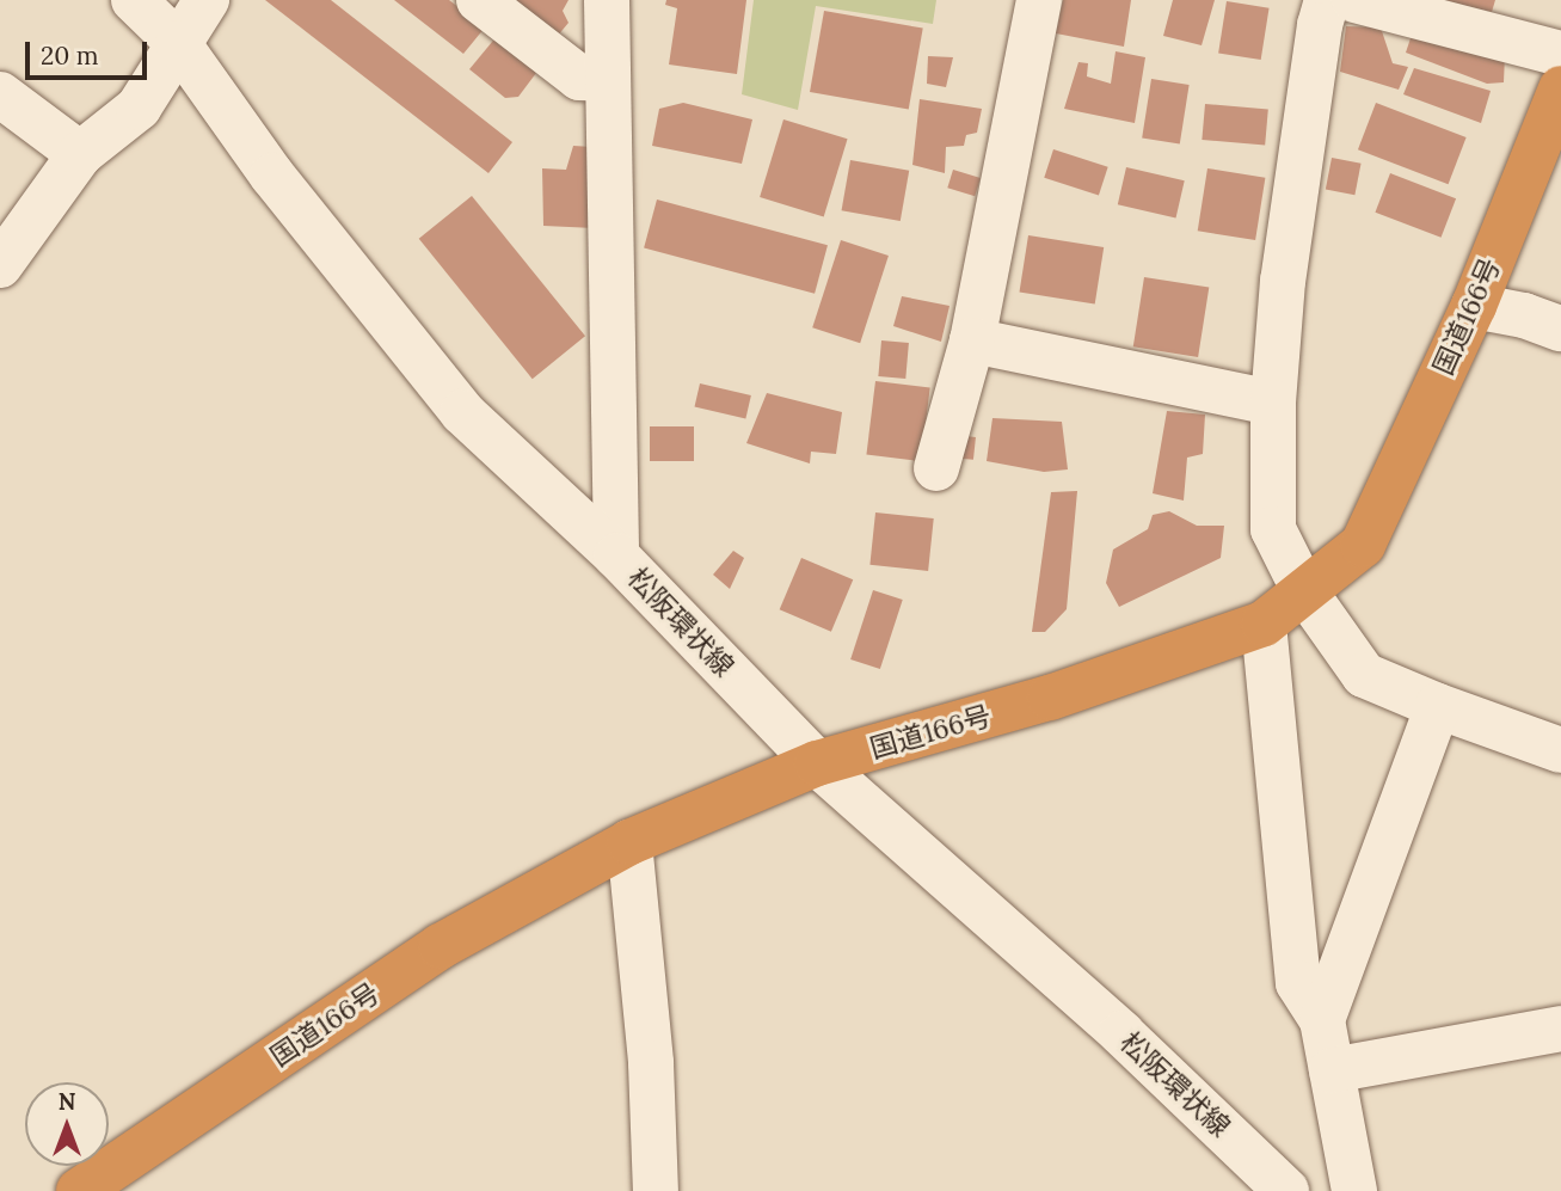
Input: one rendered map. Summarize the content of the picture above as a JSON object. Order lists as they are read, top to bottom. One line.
{"streets":{"highway":["国道166号"],"street":["松阪環状線"]},"crossings":[["国道166号","松阪環状線"]],"scale_bar":"20 m","north":"top"}
